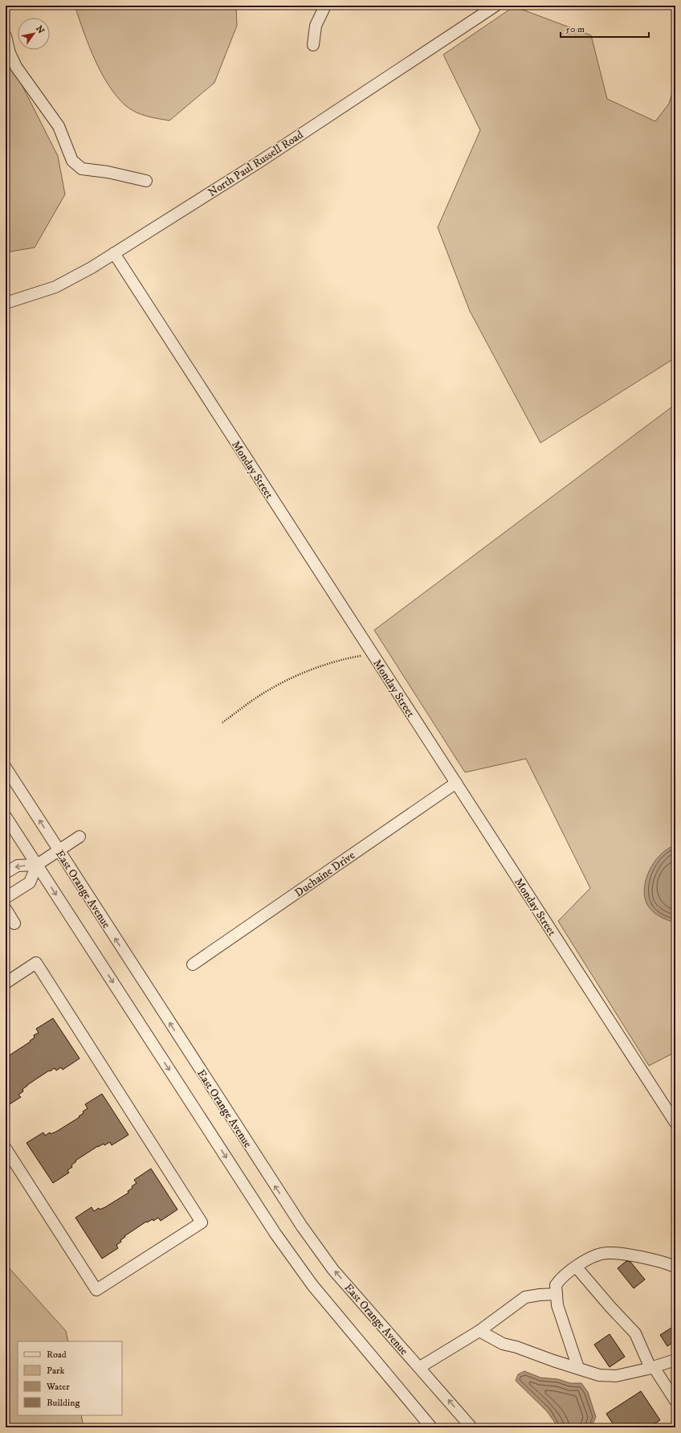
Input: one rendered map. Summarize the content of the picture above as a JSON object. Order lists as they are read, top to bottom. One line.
{"streets":{"street":["North Paul Russell Road","Monday Street","Duchaine Drive","East Orange Avenue"]},"crossings":[["North Paul Russell Road","Monday Street"],["Monday Street","Duchaine Drive"]],"legend":["Road","Park","Water","Building"],"scale_bar":"50 m","north":"top right"}
